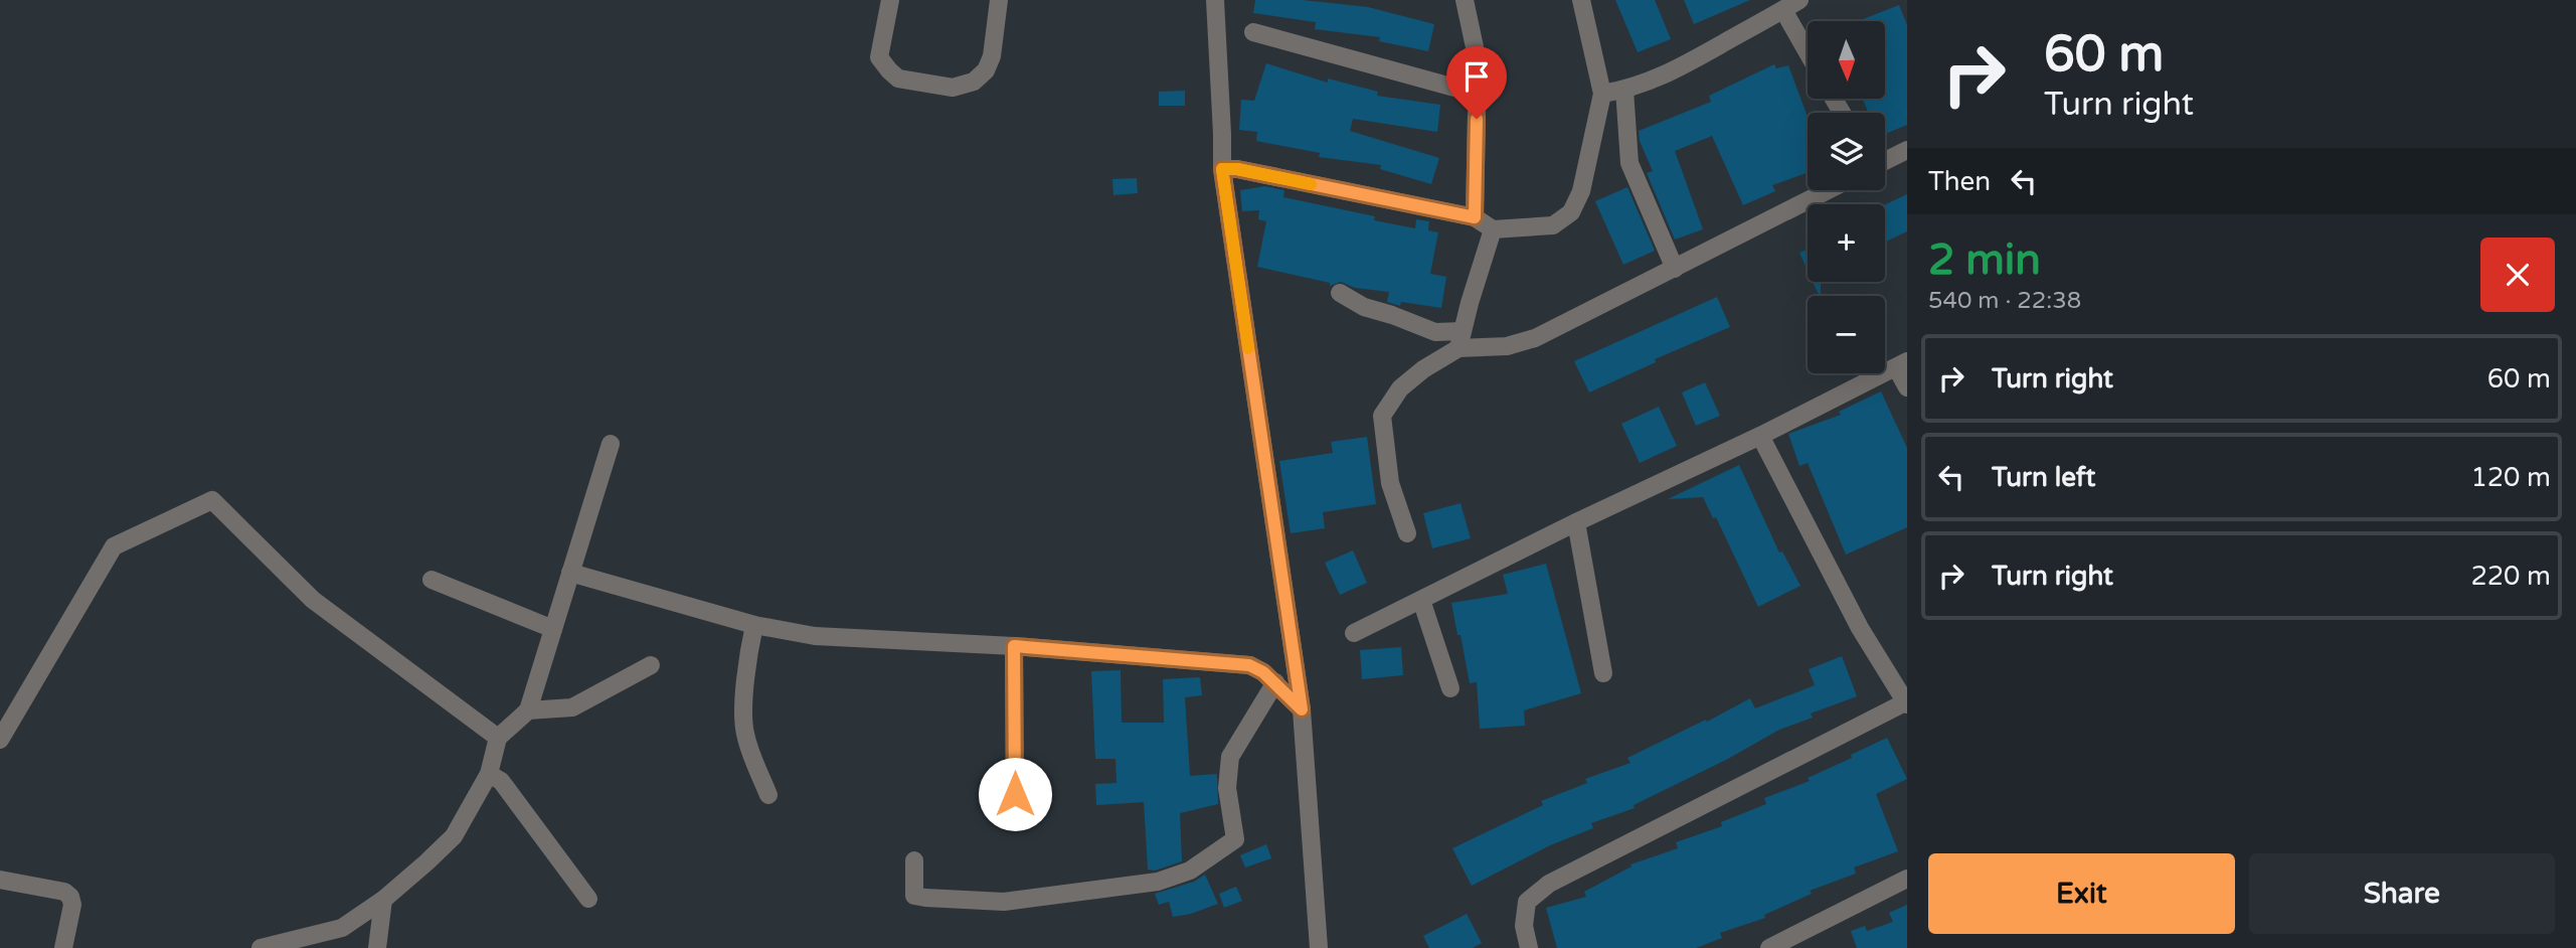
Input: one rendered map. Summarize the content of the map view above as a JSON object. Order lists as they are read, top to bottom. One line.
{"north":"bottom","page":{"turn":["60 m","Turn right"],"map_buttons":["+","−"],"then":"Then","heading":["2 min","540 m · 22:38"],"list":[{"name":"Turn right","value":"60 m"},{"name":"Turn left","value":"120 m"},{"name":"Turn right","value":"220 m"}],"buttons":["Exit","Share"]}}
